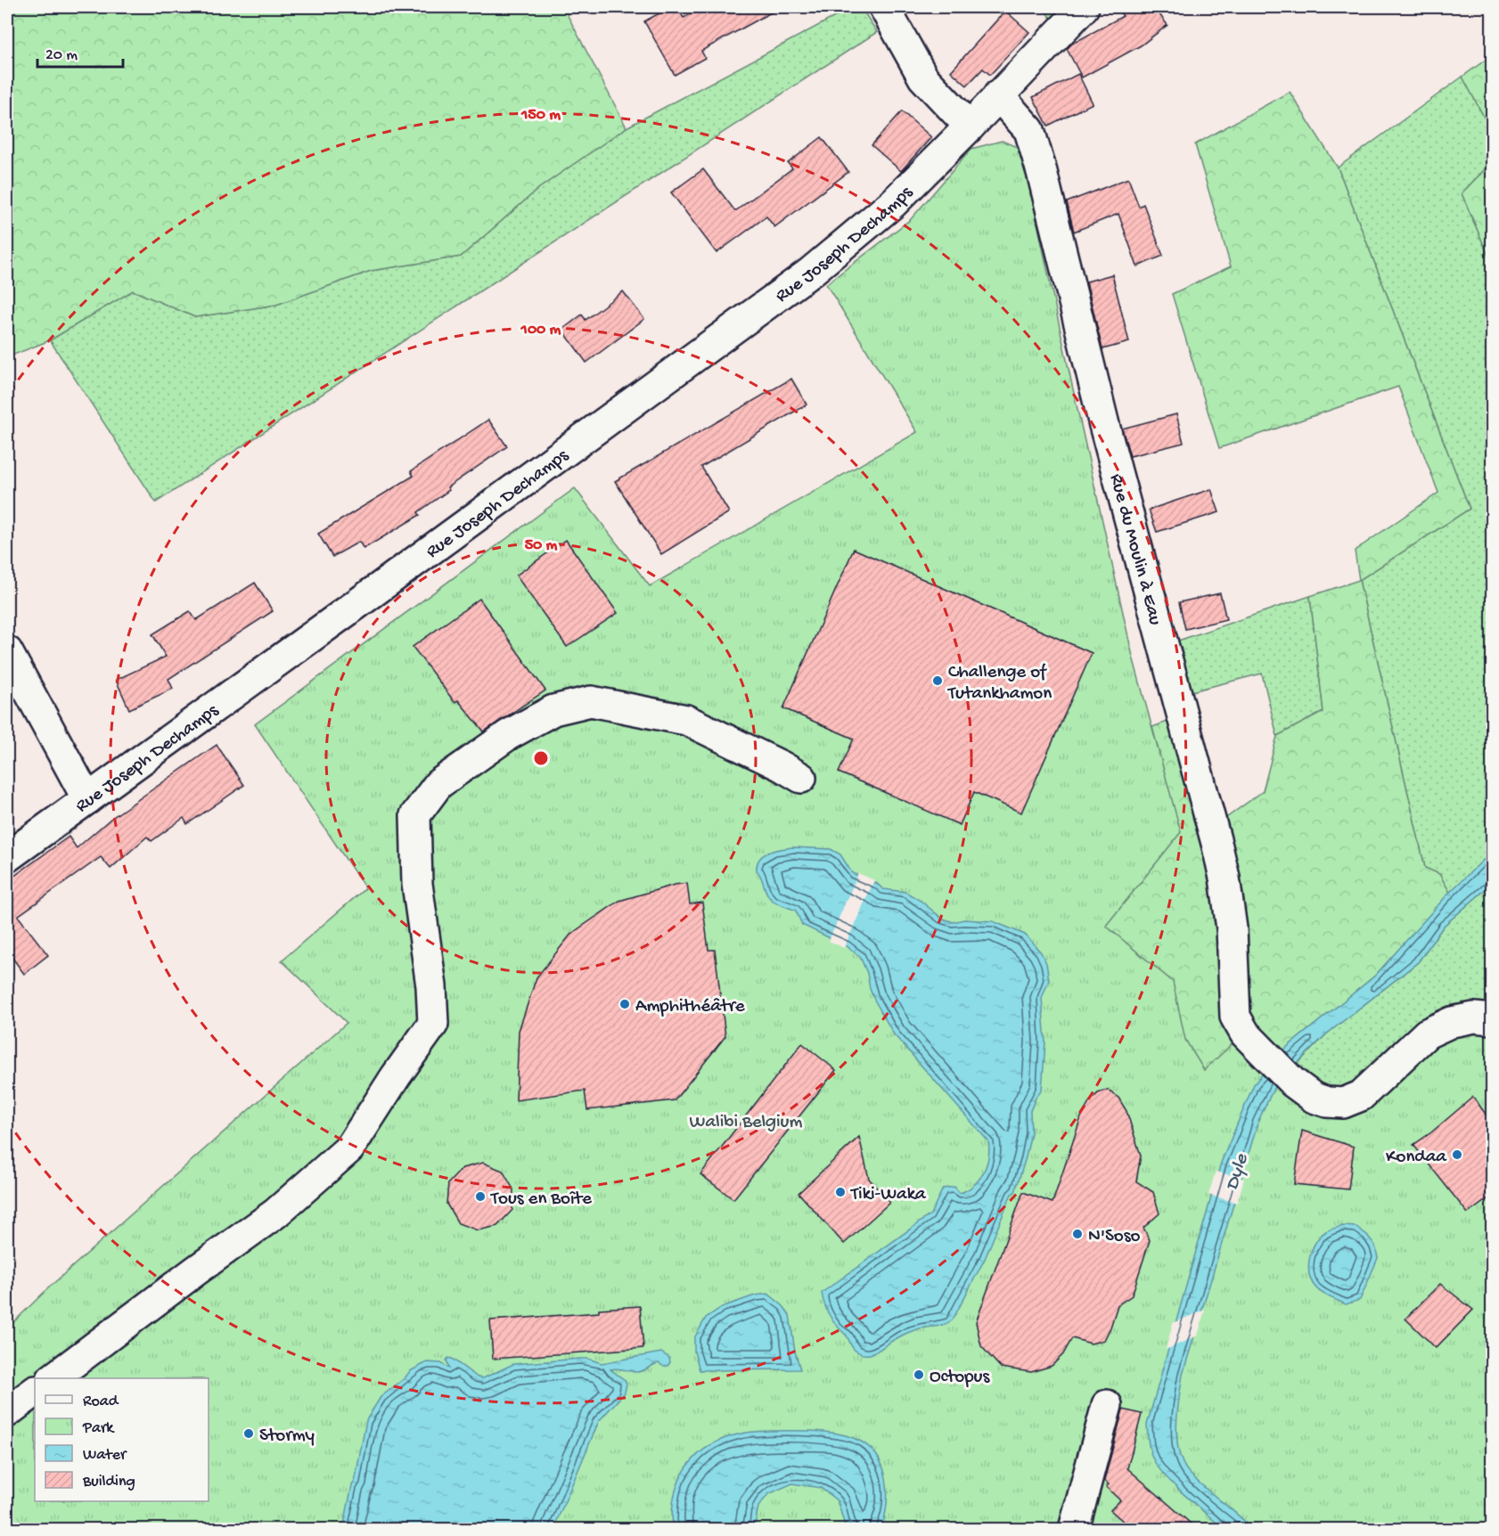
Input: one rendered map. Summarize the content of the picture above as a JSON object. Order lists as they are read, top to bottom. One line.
{"streets":{"street":["Rue Joseph Dechamps","Rue du Moulin à Eau"]},"crossings":[["Rue Joseph Dechamps","Rue du Moulin à Eau"]],"water":["Dyle"],"parks":["Walibi Belgium"],"places":["Challenge of Tutankhamon","Amphithéâtre","Kondaa","Tiki-Waka","Tous en Boîte","N'Soso","Octopus","Stormy"],"legend":["Road","Park","Water","Building"],"scale_bar":"20 m","rings":["150 m","100 m","50 m"]}
